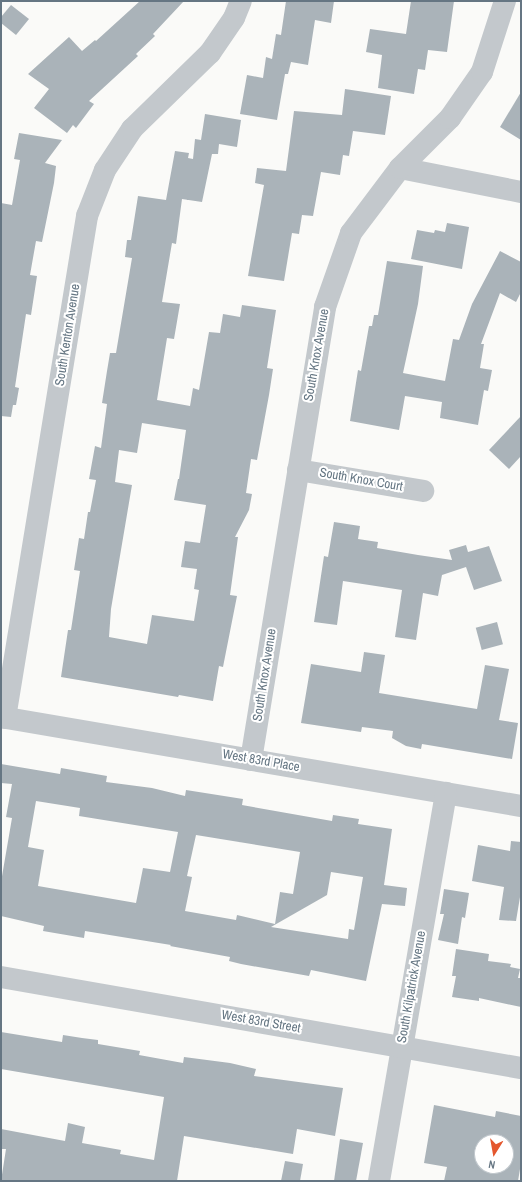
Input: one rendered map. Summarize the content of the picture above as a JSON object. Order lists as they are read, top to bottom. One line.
{"streets":{"street":["South Kenton Avenue","South Knox Avenue","South Knox Court","West 83rd Place","South Kilpatrick Avenue","West 83rd Street"]},"crossings":[["South Kenton Avenue","West 83rd Place"],["South Knox Avenue","South Knox Court"],["South Knox Avenue","West 83rd Place"],["West 83rd Place","South Kilpatrick Avenue"],["South Kilpatrick Avenue","West 83rd Street"]],"north":"bottom"}
